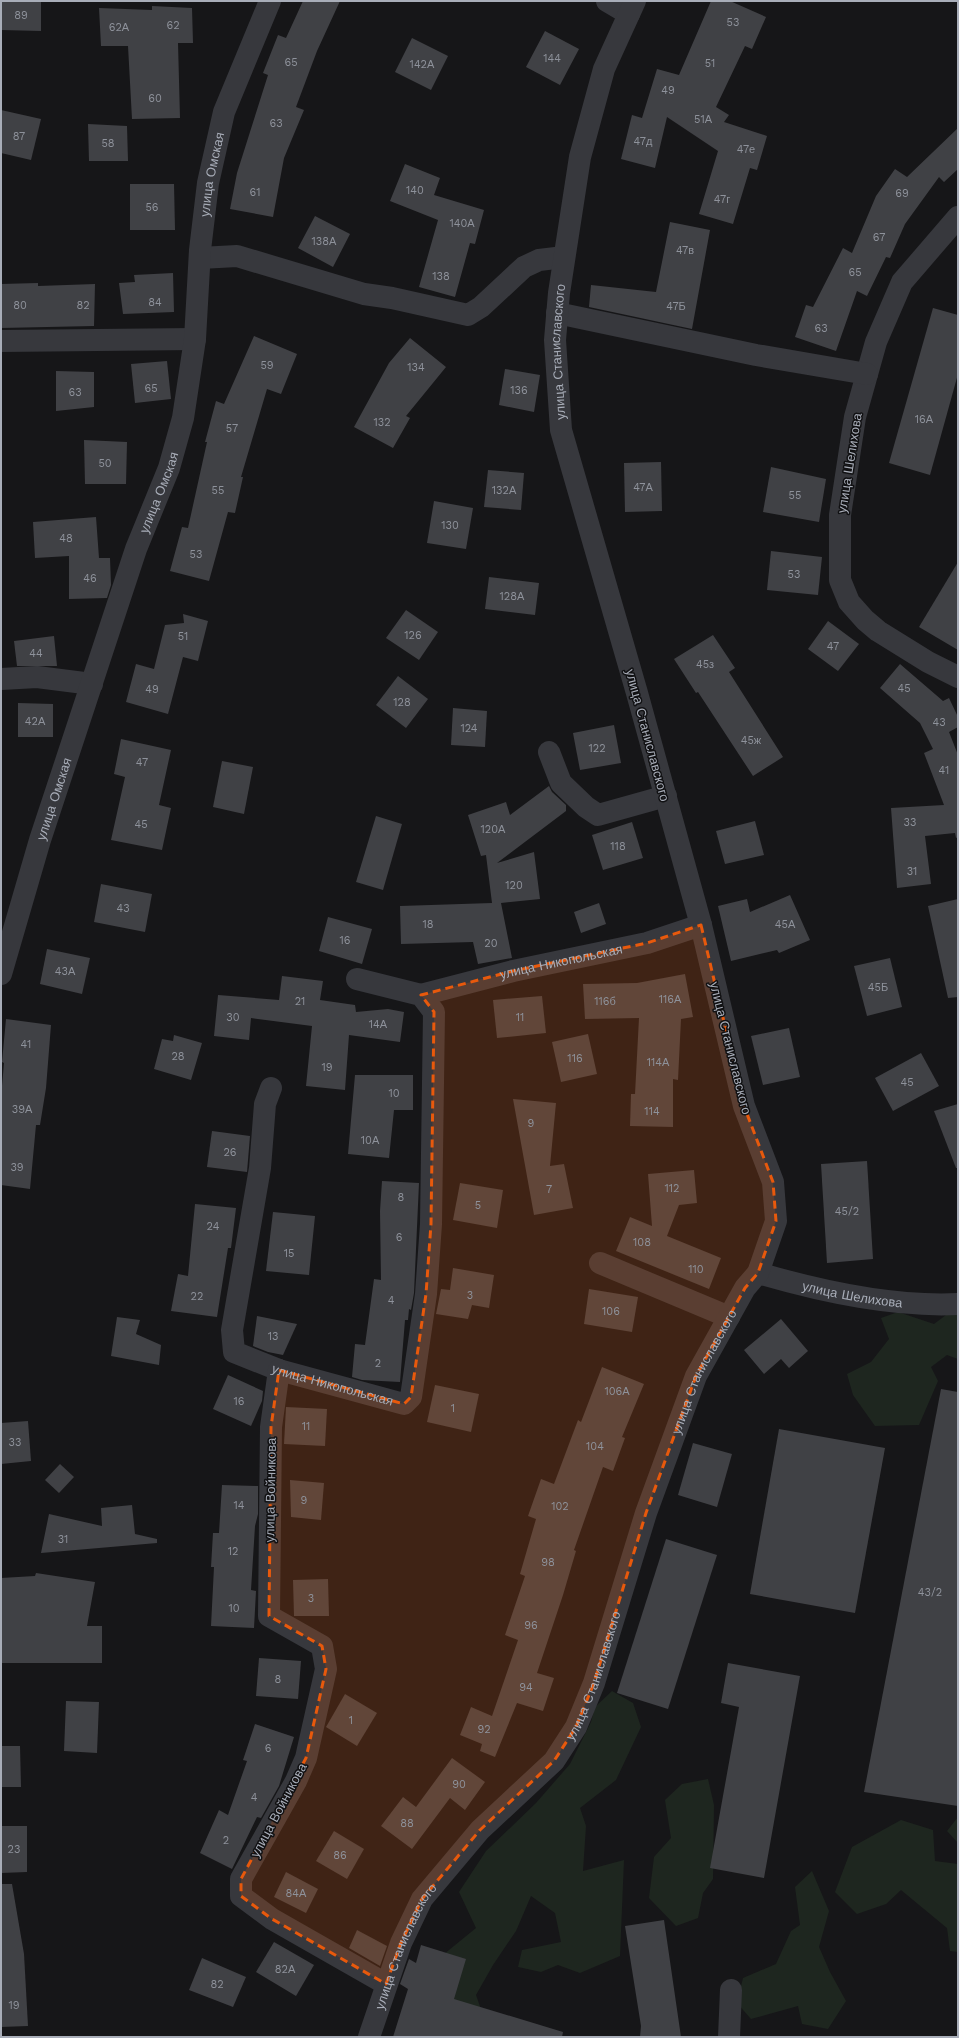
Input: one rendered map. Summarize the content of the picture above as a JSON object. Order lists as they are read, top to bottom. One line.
{"streets":{"street":["улица Омская","улица Станиславского","улица Шелихова","улица Никопольская","улица Войникова"]},"crossings":[["улица Станиславского","улица Шелихова"],["улица Станиславского","улица Никопольская"],["улица Станиславского","улица Войникова"],["улица Никопольская","улица Войникова"]],"house_numbers":["89","53","62","62А","144","65","51","142А","49","60","51А","63","87","47д","58","47е","140","61","69","47г","56","140А","67","138А","47в","65","138","84","80","82","47Б","63","59","134","65","136","63","16А","132","57","50","47А","55","132А","55","130","48","53","53","46","128А","126","51","47","44","45з","45","49","128","42А","43","124","45ж","122","47","41","33","45","120А","118","31","120","43","18","45А","16","20","43А","45Б","116А","21","116б","30","11","14А","41","28","116","114А","19","45","10","39А","114","9","10А","26","39","112","7","8","5","45/2","24","6","108","15","110","3","22","4","106","13","2","106А","16","1","11","33","104","9","14","102","31","12","98","43/2","3","10","96","8","94","1","92","6","90","4","88","2","23","86","84А","82А","82","19"]}
